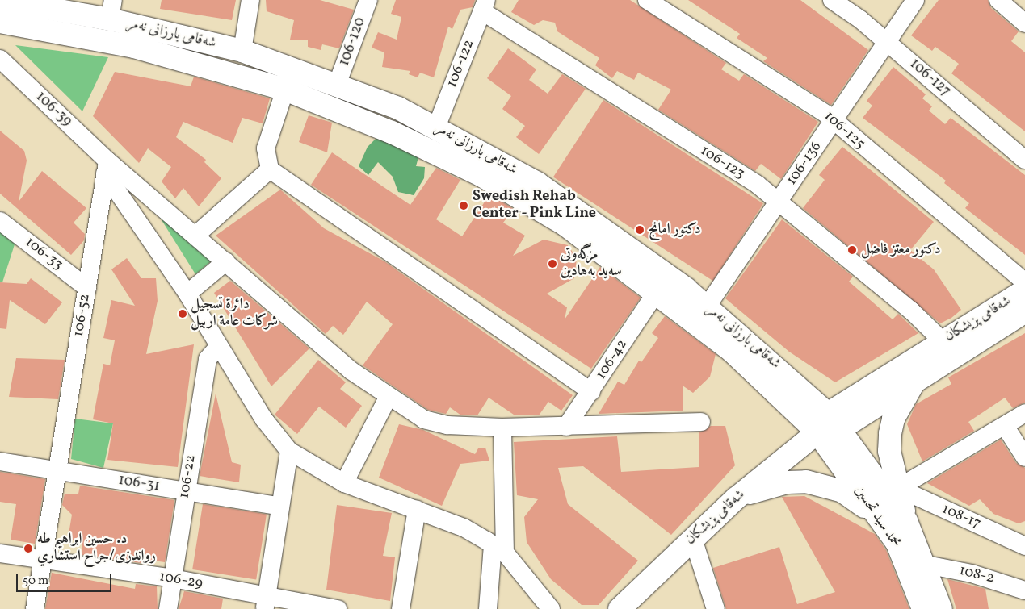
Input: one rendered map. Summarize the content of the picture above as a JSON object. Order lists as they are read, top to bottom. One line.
{"streets":{"main road":["شەقامی بارزانی نەمر","شەقامی پزیشکان","محمد سید تحسین"],"street":["106-120","106-122","106-127","106-39","106-125","106-123","106-136","106-33","106-52","106-42","106-22","106-31","108-17","108-2","106-29"]},"crossings":[["شەقامی بارزانی نەمر","106-120"],["شەقامی بارزانی نەمر","106-122"],["شەقامی بارزانی نەمر","106-136"],["شەقامی بارزانی نەمر","شەقامی پزیشکان"],["شەقامی بارزانی نەمر","106-42"],["شەقامی بارزانی نەمر","محمد سید تحسین"],["شەقامی بارزانی نەمر","108-2"],["106-122","106-123"],["106-127","106-136"],["106-39","106-52"],["106-125","106-136"],["106-123","106-136"],["106-123","شەقامی پزیشکان"],["106-33","106-52"],["106-52","106-31"],["106-52","106-29"],["شەقامی پزیشکان","محمد سید تحسین"],["106-22","106-31"],["106-22","106-29"]],"places":["Swedish Rehab Center - Pink Line","دكتور امانج","دكتور معتز فاضل","مزگەوتی سەید بەهادین","دائرة تسجيل شركات عامة اربيل","د. حسین ابراهیم طه رواندزی/جراح استشاري"],"scale_bar":"50 m"}
